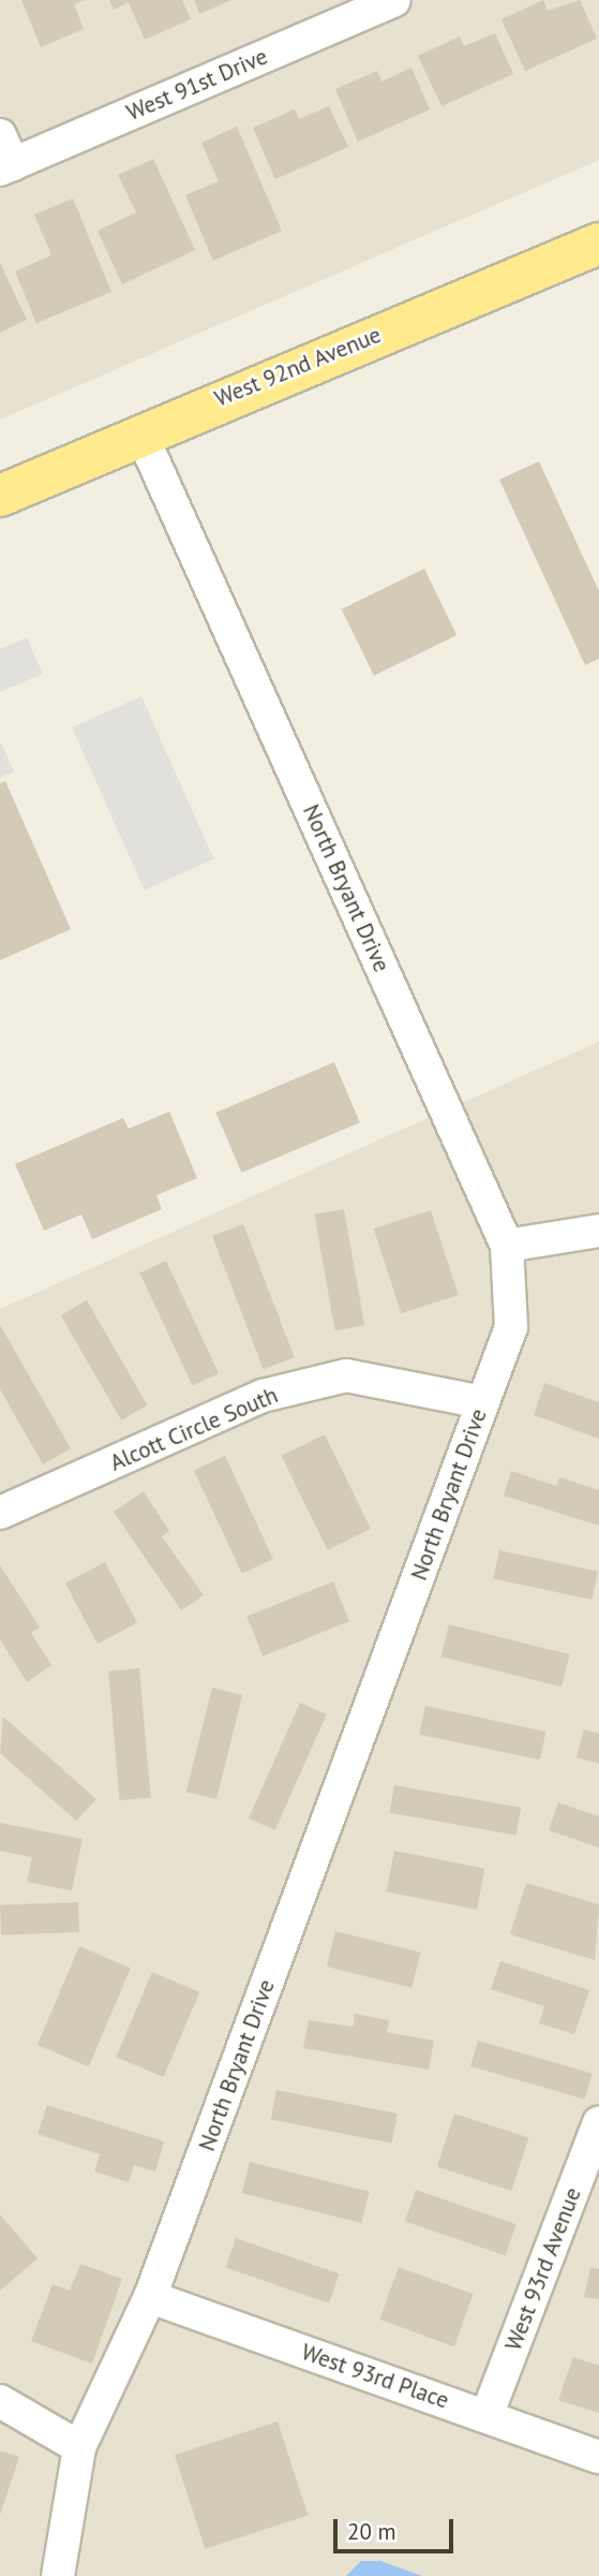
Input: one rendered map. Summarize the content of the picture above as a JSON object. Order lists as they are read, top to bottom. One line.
{"streets":{"main road":["West 92nd Avenue"],"street":["West 91st Drive","North Bryant Drive","Alcott Circle South","West 93rd Avenue","West 93rd Place"]},"crossings":[["West 92nd Avenue","North Bryant Drive"],["North Bryant Drive","Alcott Circle South"],["North Bryant Drive","West 93rd Place"],["West 93rd Avenue","West 93rd Place"]],"scale_bar":"20 m"}
